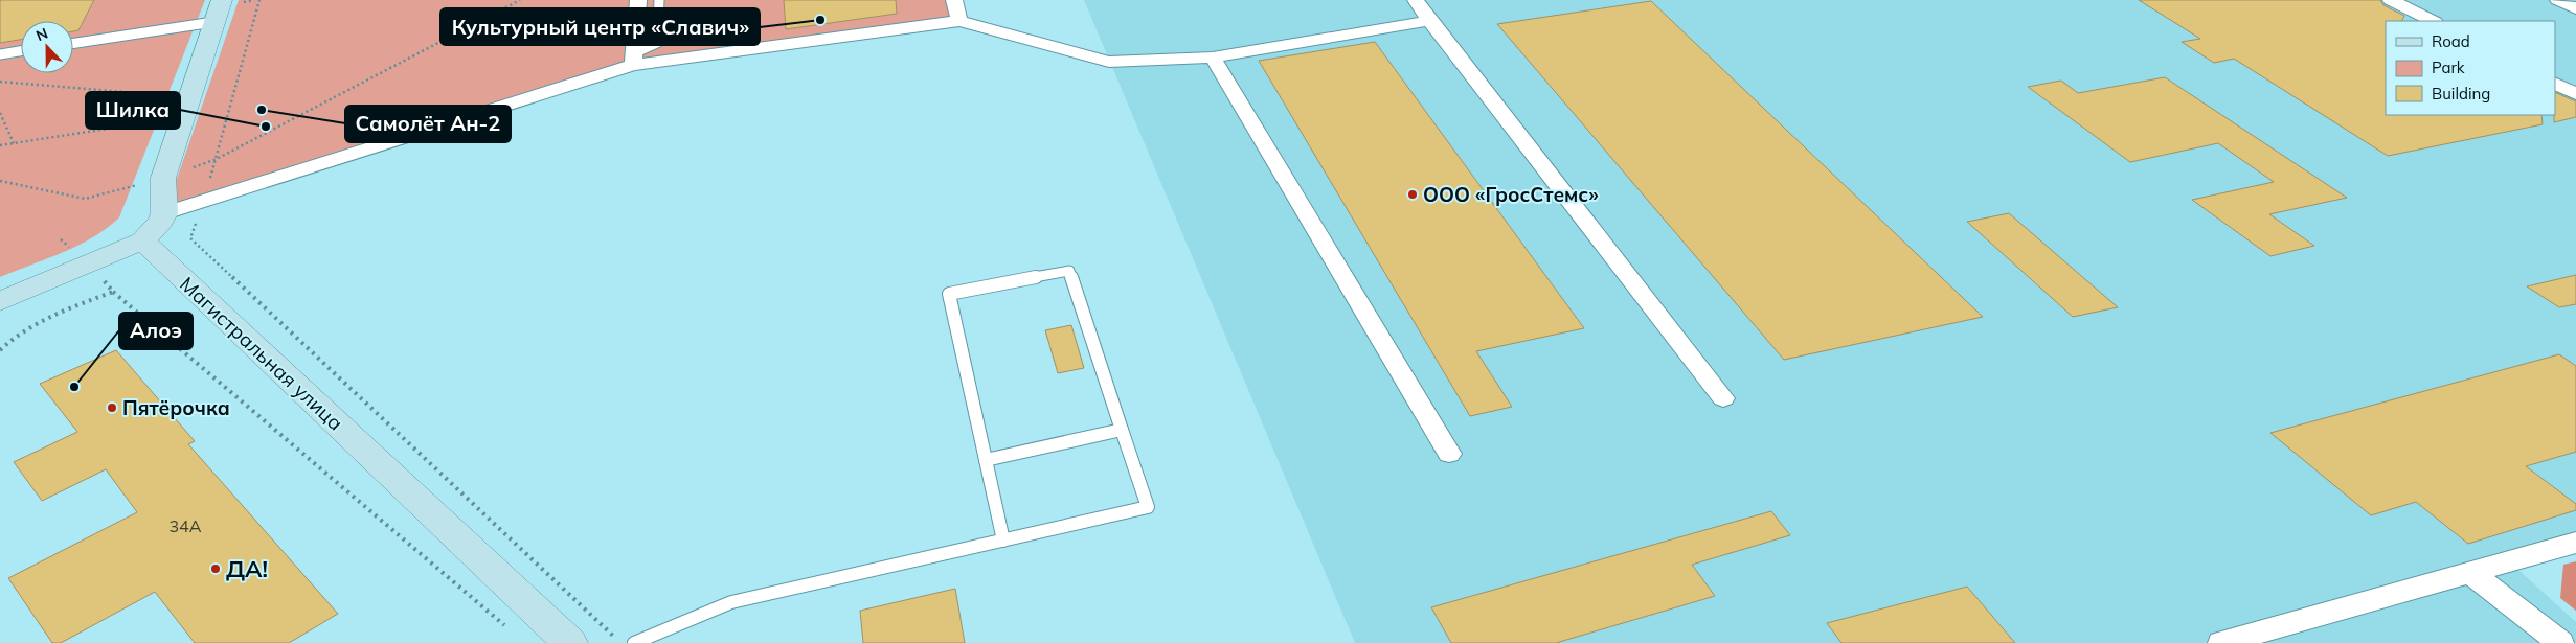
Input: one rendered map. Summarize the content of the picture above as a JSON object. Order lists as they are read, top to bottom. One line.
{"streets":{"main road":["Магистральная улица"]},"places":["Культурный центр «Славич»","Самолёт Ан-2","Шилка","ООО «ГросСтемс»","Алоэ","Пятёрочка","ДА!"],"house_numbers":["34А"],"legend":["Road","Park","Building"],"north":"top"}
